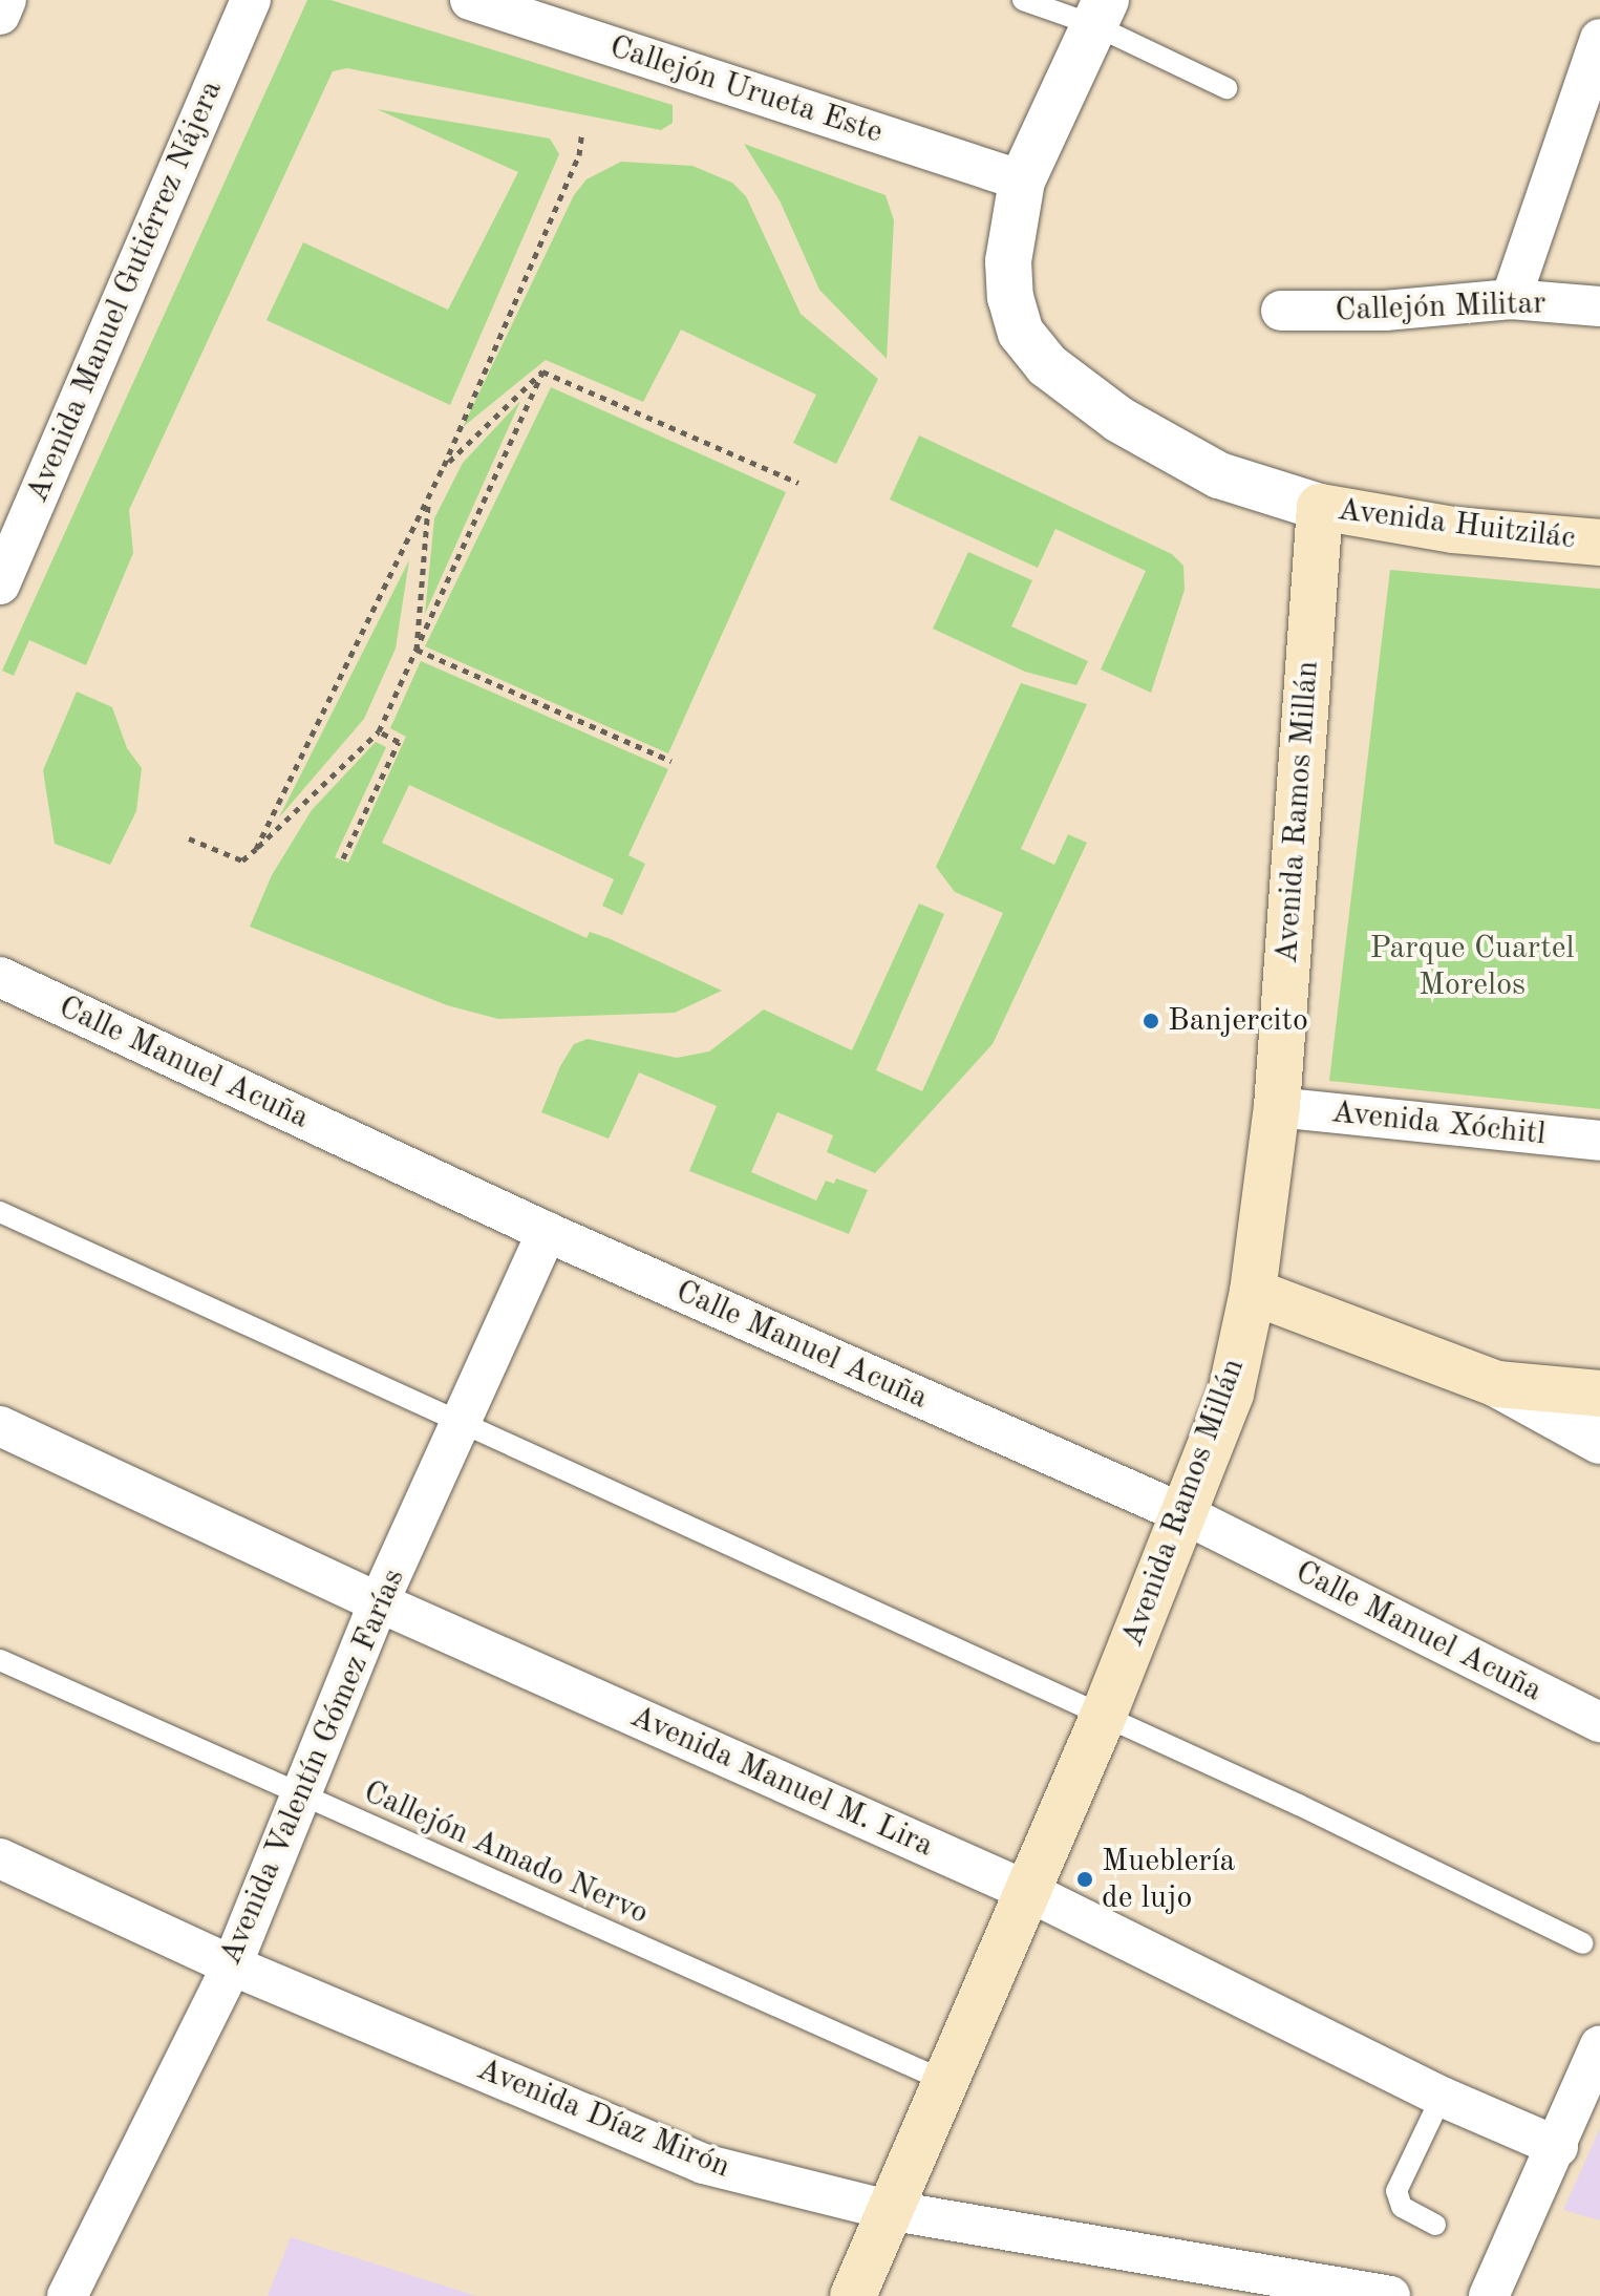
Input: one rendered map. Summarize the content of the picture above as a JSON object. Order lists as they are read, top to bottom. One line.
{"streets":{"main road":["Avenida Huitzilác","Avenida Ramos Millán"],"street":["Callejón Urueta Este","Avenida Manuel Gutiérrez Nájera","Callejón Militar","Calle Manuel Acuña","Avenida Xóchitl","Avenida Valentín Gómez Farías","Avenida Manuel M. Lira","Avenida Díaz Mirón"],"lane":["Callejón Amado Nervo"]},"crossings":[["Callejón Urueta Este","Avenida Huitzilác"],["Avenida Huitzilác","Avenida Ramos Millán"],["Avenida Ramos Millán","Calle Manuel Acuña"],["Avenida Ramos Millán","Avenida Xóchitl"],["Avenida Ramos Millán","Avenida Manuel M. Lira"],["Avenida Ramos Millán","Callejón Amado Nervo"],["Avenida Ramos Millán","Avenida Díaz Mirón"],["Calle Manuel Acuña","Avenida Valentín Gómez Farías"],["Avenida Valentín Gómez Farías","Avenida Manuel M. Lira"],["Avenida Valentín Gómez Farías","Callejón Amado Nervo"],["Avenida Valentín Gómez Farías","Avenida Díaz Mirón"]],"parks":["Parque Cuartel Morelos"],"places":["Banjercito","Mueblería de lujo"]}
